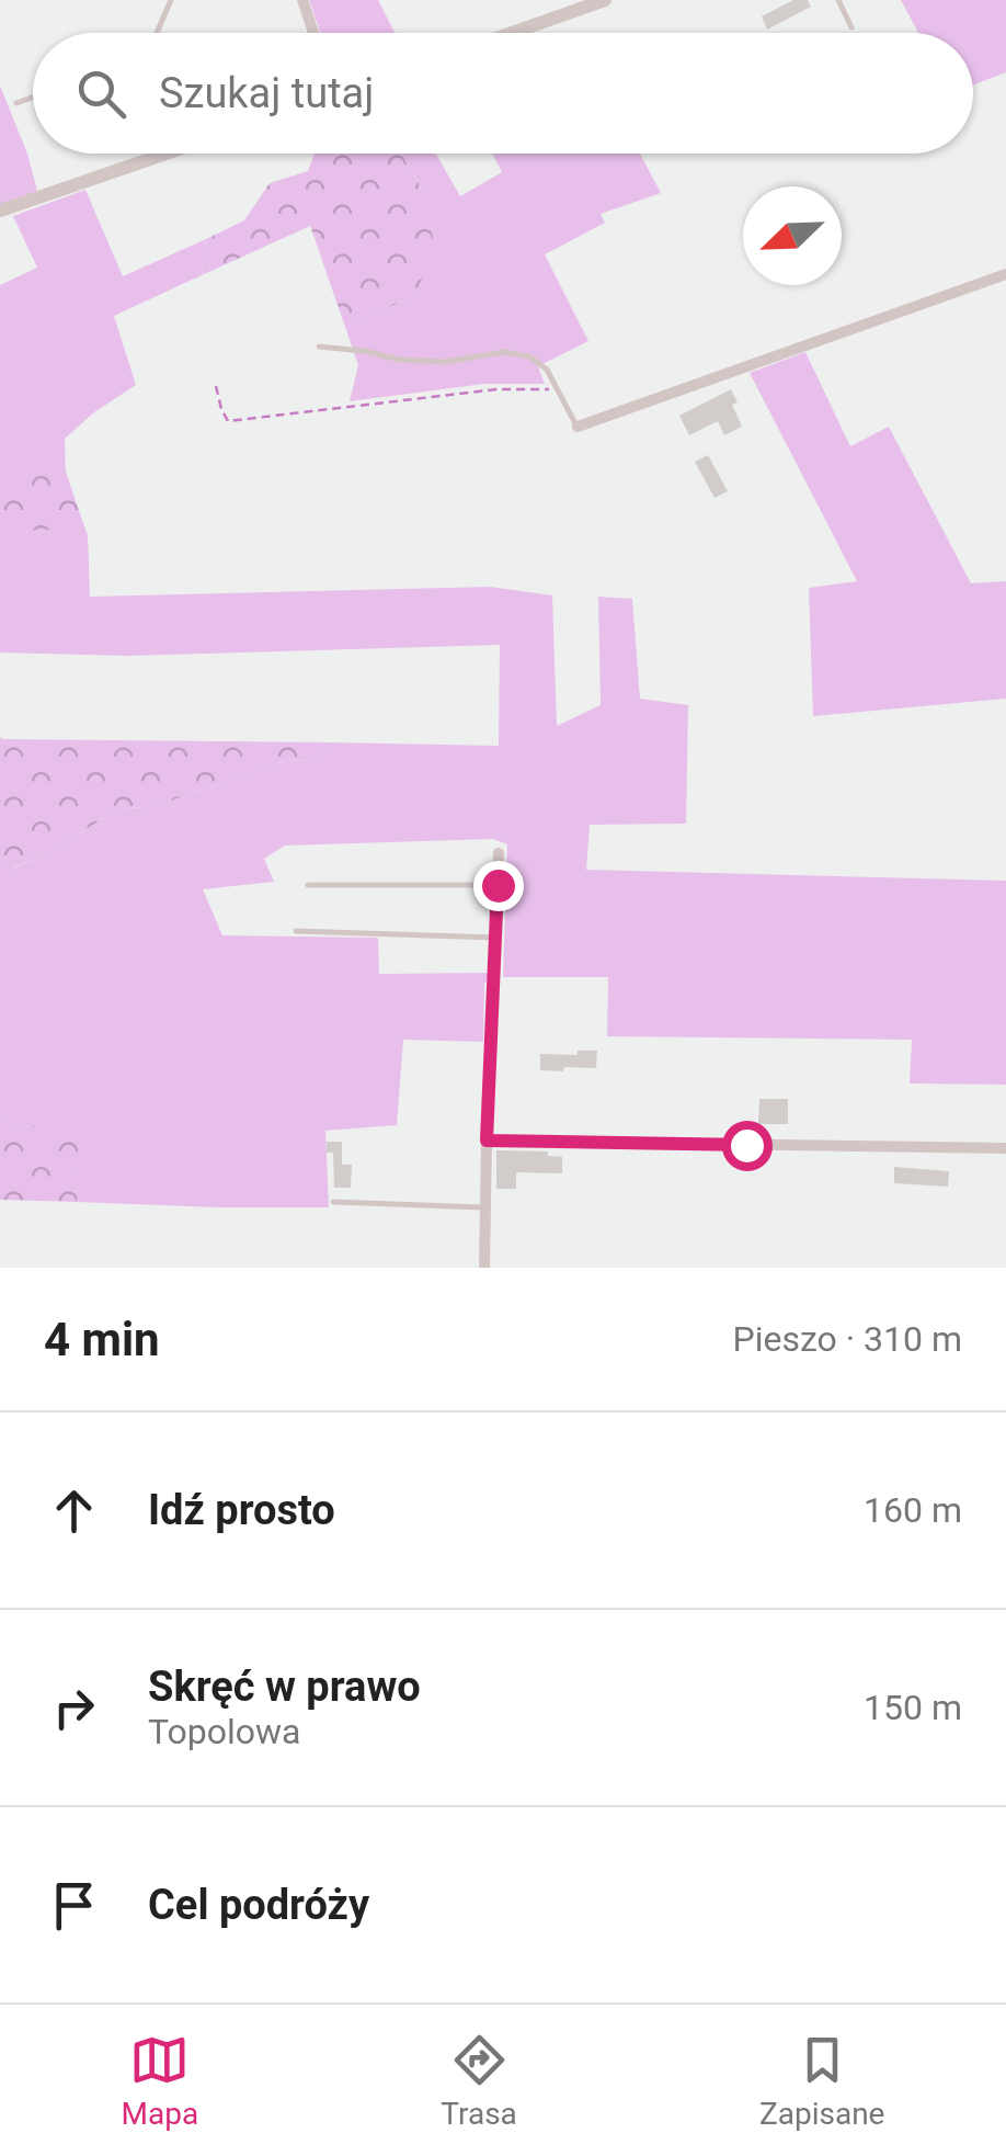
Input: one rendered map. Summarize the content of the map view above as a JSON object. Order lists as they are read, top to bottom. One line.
{"north":"bottom left","page":{"search":"Szukaj tutaj","heading":["4 min","Pieszo · 310 m"],"list":[["Idź prosto","160 m"],["Skręć w prawo","Topolowa","150 m"],"Cel podróży"],"nav":["Mapa","Trasa","Zapisane"]}}
